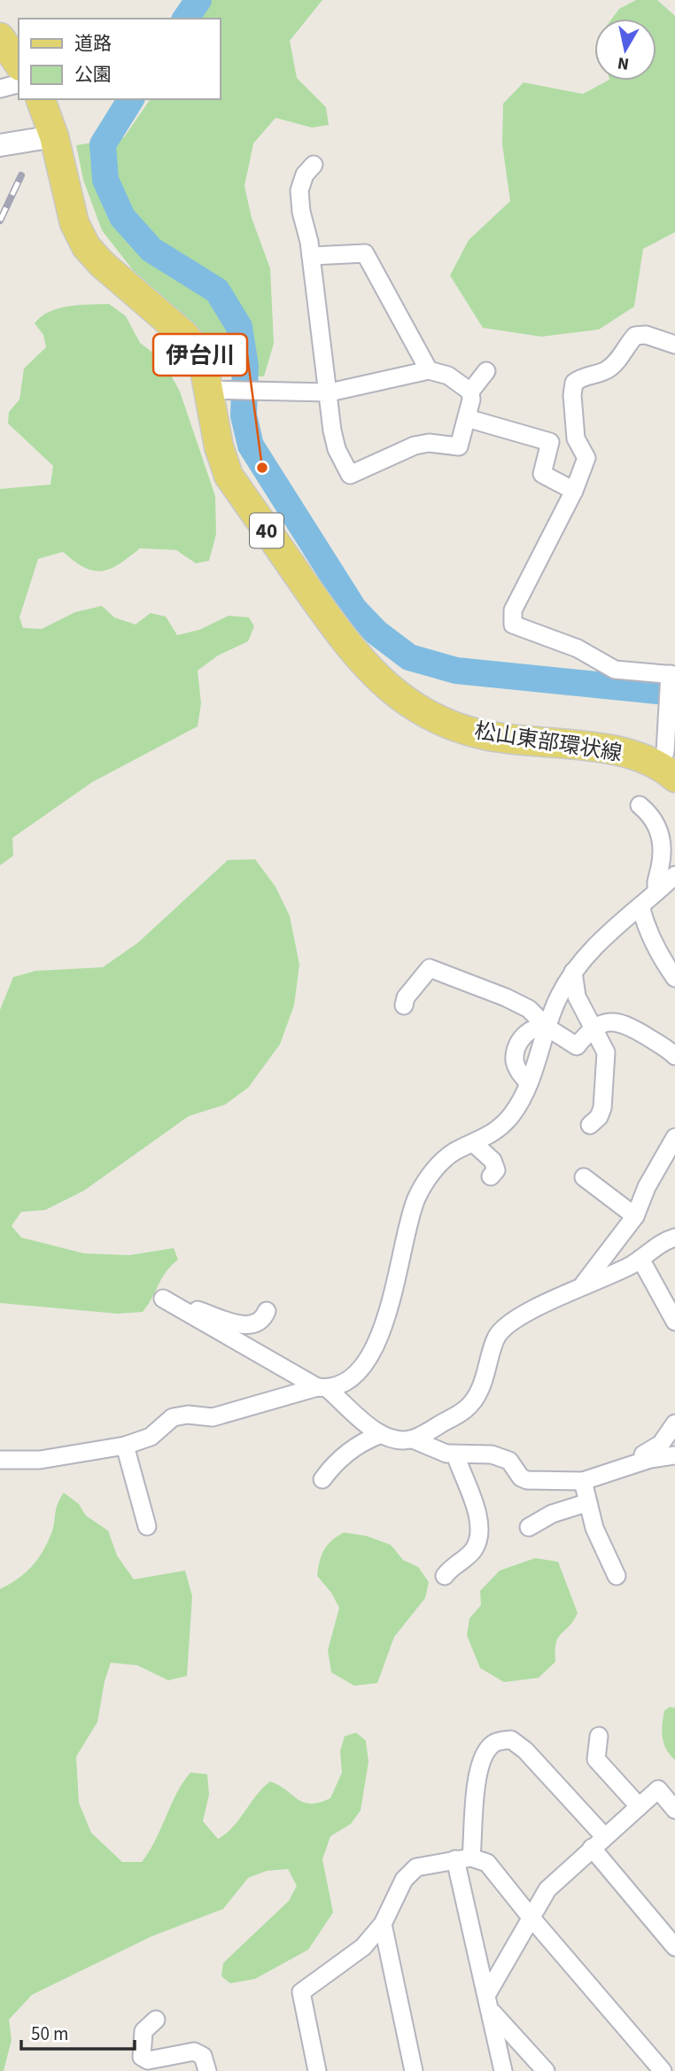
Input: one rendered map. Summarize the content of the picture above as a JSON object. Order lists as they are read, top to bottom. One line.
{"streets":{"main road":["40","松山東部環状線"]},"places":["伊台川"],"legend":["道路","公園"],"scale_bar":"50 m","north":"bottom"}
